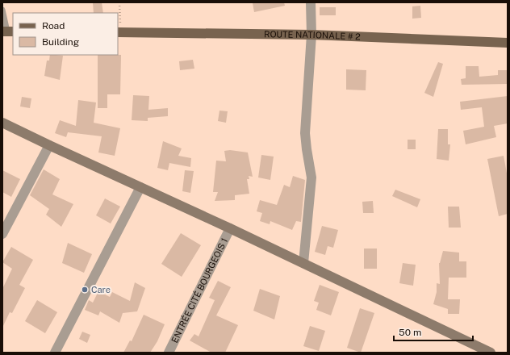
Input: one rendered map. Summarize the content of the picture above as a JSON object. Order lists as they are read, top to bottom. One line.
{"streets":{"main road":["ROUTE NATIONALE # 2"],"street":["ENTRÉE CITÉ BOURGEOIS 1"]},"places":["Care"],"legend":["Road","Building"],"scale_bar":"50 m"}
